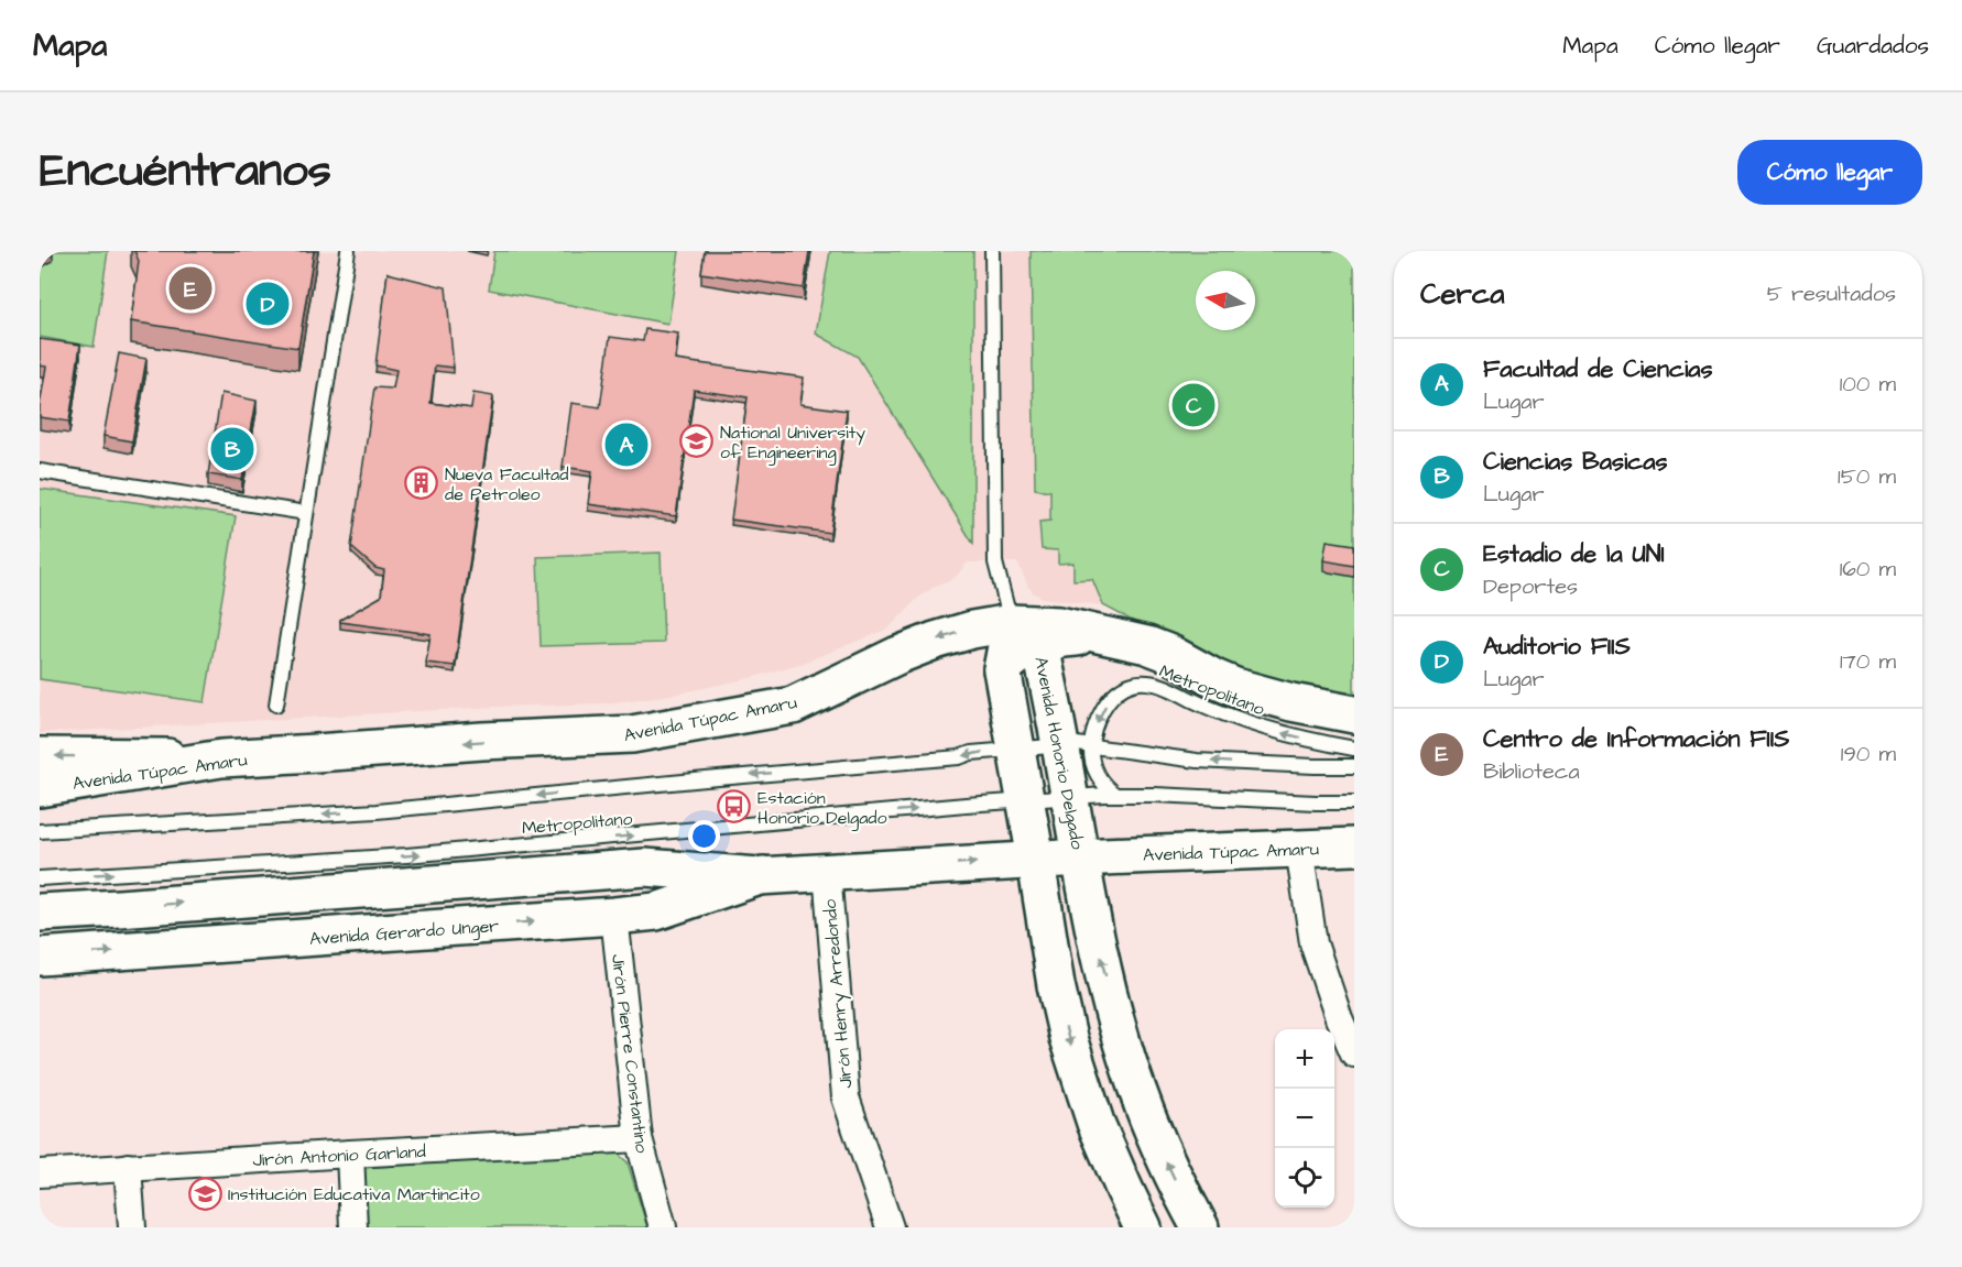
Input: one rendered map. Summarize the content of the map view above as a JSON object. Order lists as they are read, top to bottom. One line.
{"streets":{"main road":["Avenida Túpac Amaru","Avenida Honorio Delgado","Avenida Gerardo Unger"],"street":["Jirón Henry Arredondo","Jirón Pierre Constantino","Jirón Antonio Garland"],"lane":["Metropolitano"]},"crossings":[["Metropolitano","Avenida Honorio Delgado"],["Avenida Túpac Amaru","Avenida Honorio Delgado"],["Avenida Túpac Amaru","Avenida Gerardo Unger"],["Avenida Túpac Amaru","Jirón Henry Arredondo"],["Avenida Gerardo Unger","Jirón Pierre Constantino"],["Jirón Pierre Constantino","Jirón Antonio Garland"]],"places":{"school or university":["National University of Engineering","Institución Educativa Martincito"],"building":["Nueva Facultad de Petroleo"],"bus stop":["Estación Honorio Delgado"]},"north":"left","page":{"header":"Mapa","nav":["Mapa","Cómo llegar","Guardados"],"title":"Encuéntranos","buttons":"Cómo llegar","heading":["Cerca","5 resultados"],"pins":["E","D","C","A","B"],"list":[{"mark":"A","name":"Facultad de Ciencias","note":"Lugar","value":"100 m"},{"mark":"B","name":"Ciencias Basicas","note":"Lugar","value":"150 m"},{"mark":"C","name":"Estadio de la UNI","note":"Deportes","value":"160 m"},{"mark":"D","name":"Auditorio FIIS","note":"Lugar","value":"170 m"},{"mark":"E","name":"Centro de Información FIIS","note":"Biblioteca","value":"190 m"}],"map_buttons":["+","−"]}}
